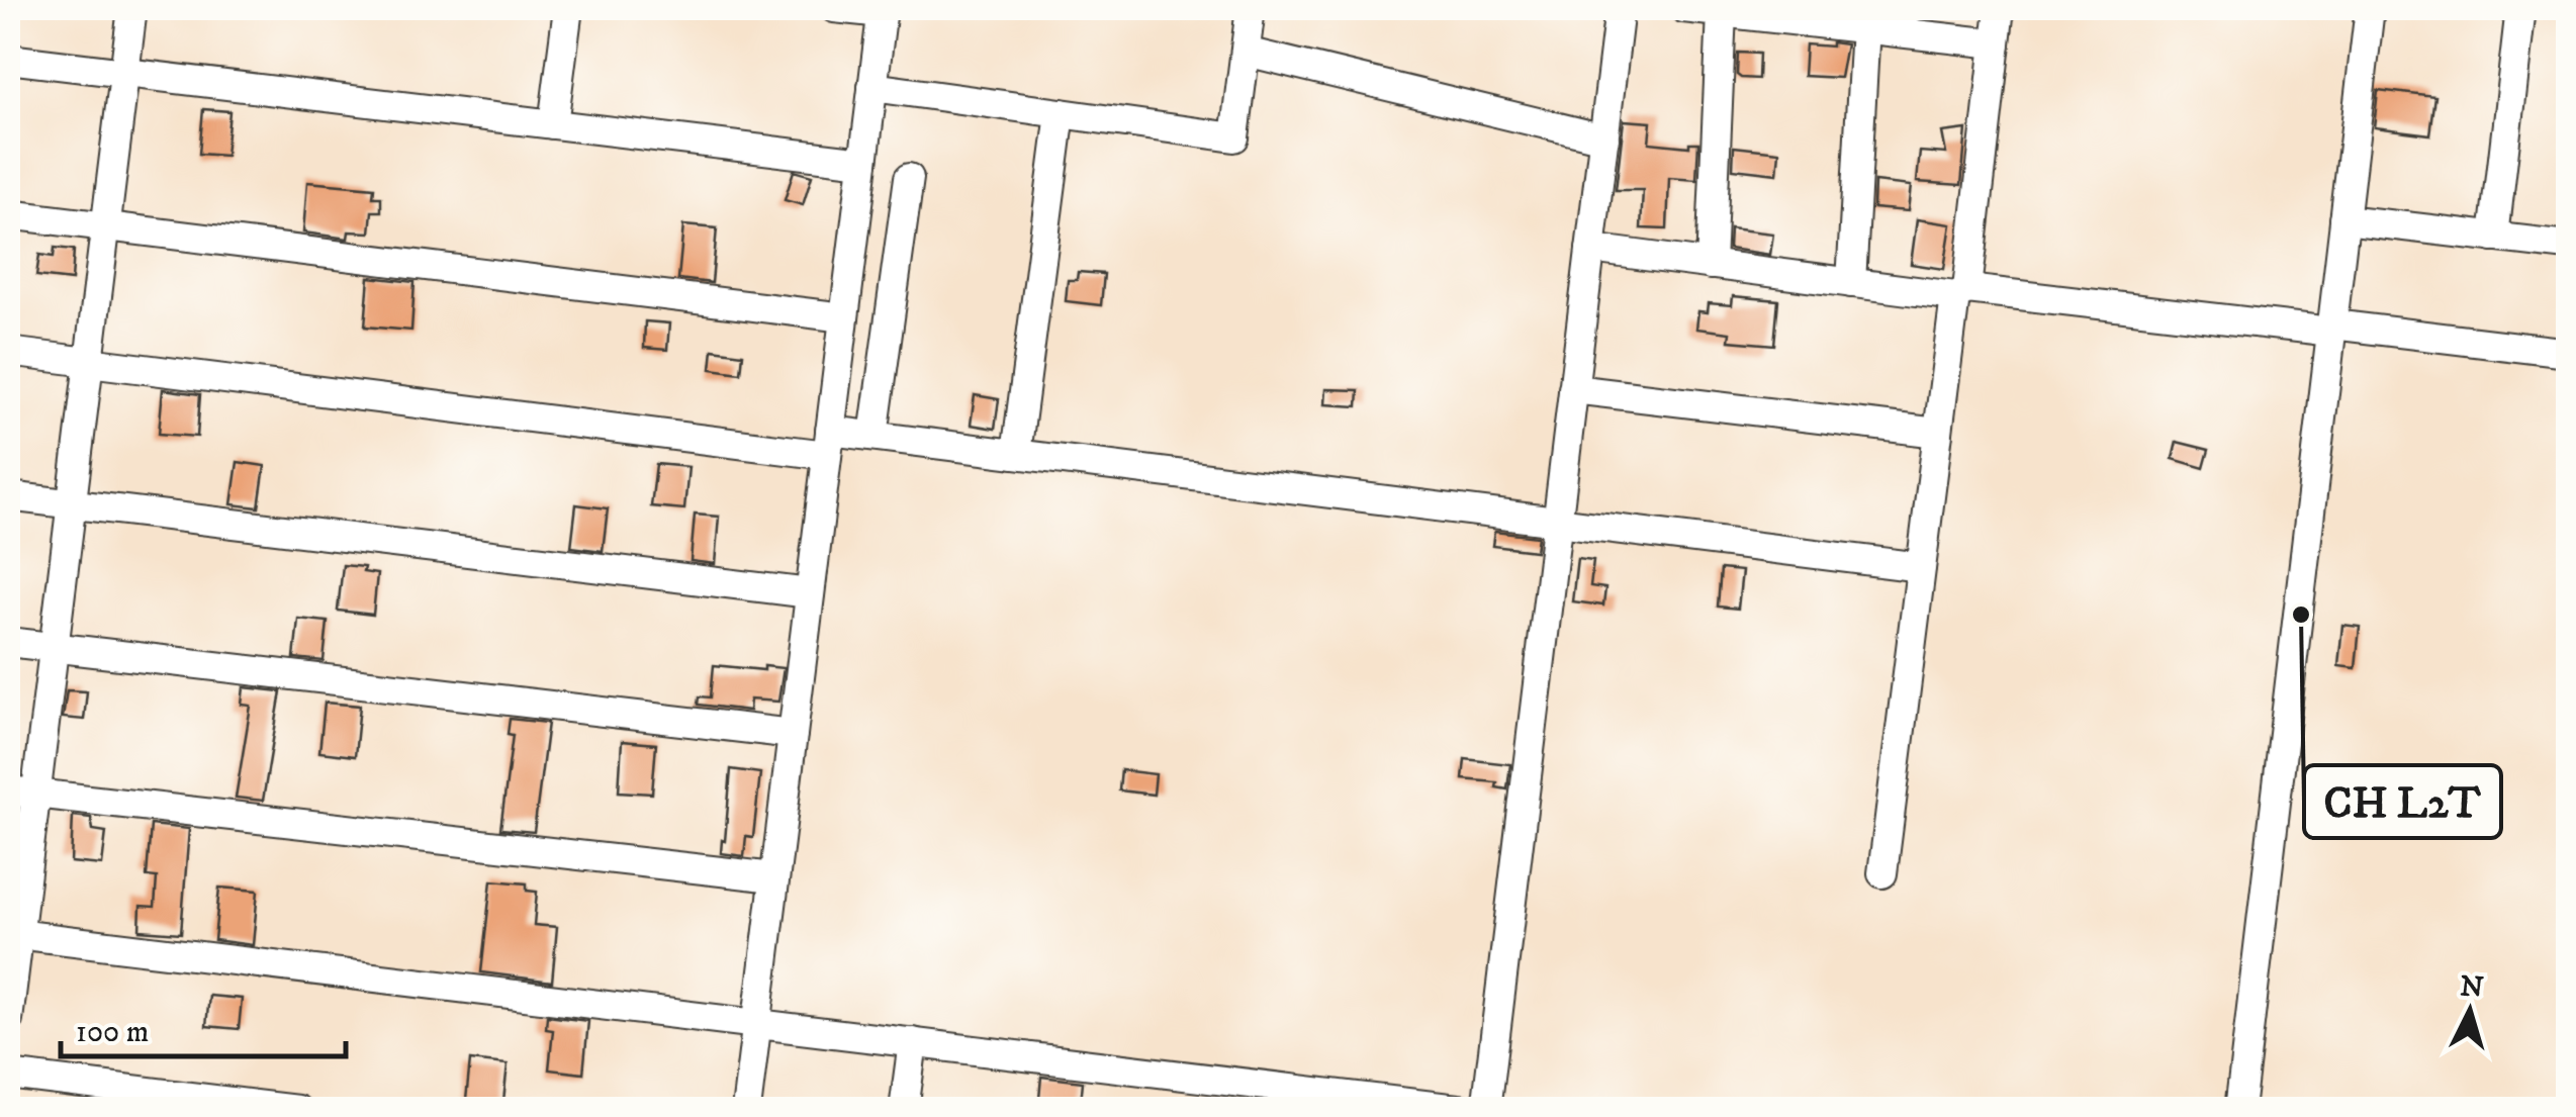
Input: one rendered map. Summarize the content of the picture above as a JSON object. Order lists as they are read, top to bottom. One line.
{"places":["CH L2T"],"scale_bar":"100 m","north":"top"}
